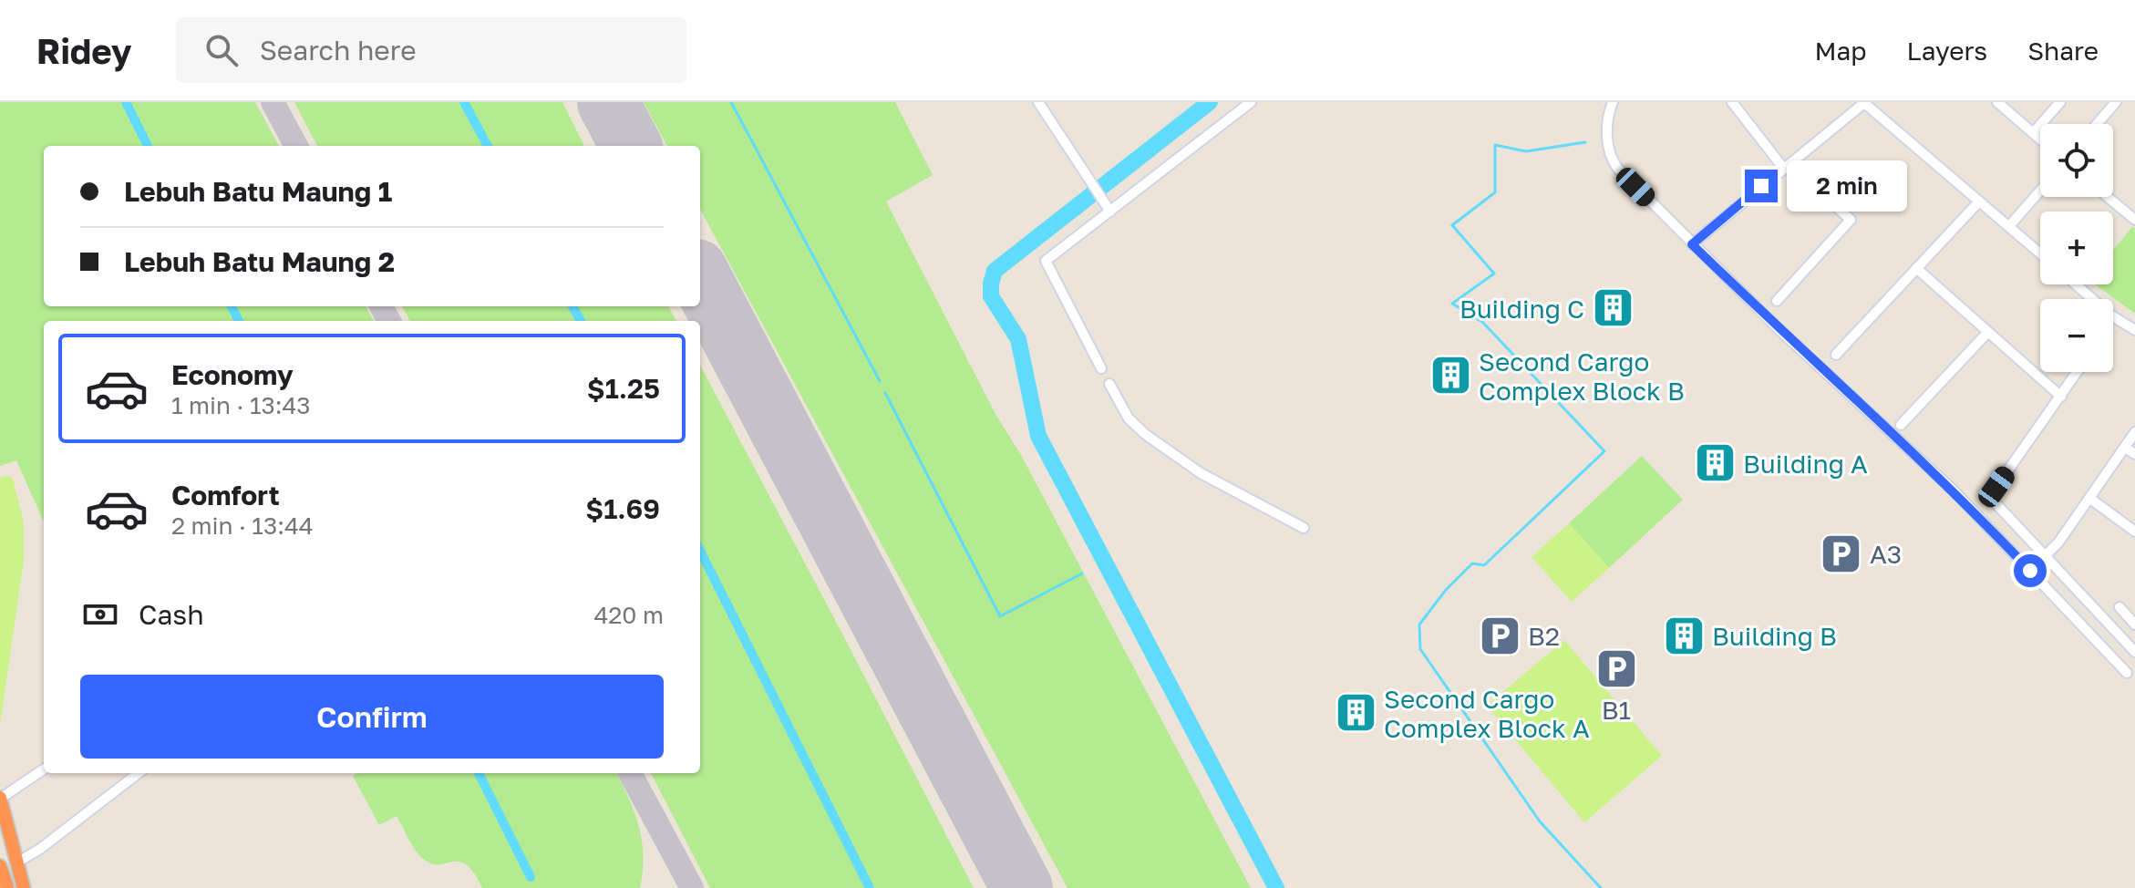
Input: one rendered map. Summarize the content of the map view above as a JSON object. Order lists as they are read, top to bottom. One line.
{"places":{"building":["Building C","Second Cargo Complex Block B","Building A","Building B","Second Cargo Complex Block A"],"parking":["A3","B2","B1"]},"page":{"header":"Ridey","search":"Search here","nav":["Map","Layers","Share"],"map_buttons":["+","−"],"banner":["Lebuh Batu Maung 1","Lebuh Batu Maung 2"],"bubble":"2 min","list":[{"name":"Economy","note":"1 min · 13:43","value":"$1.25"},{"name":"Comfort","note":"2 min · 13:44","value":"$1.69"}],"pay":["Cash","420 m"],"buttons":"Confirm"}}
